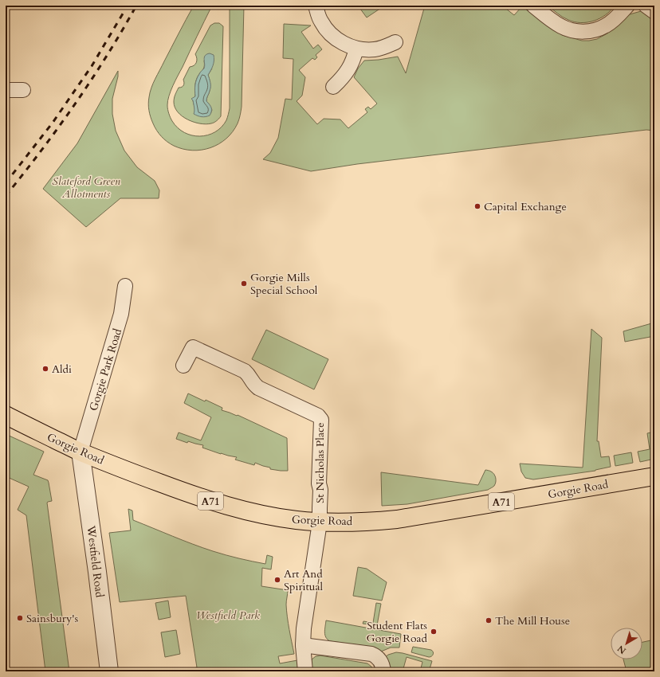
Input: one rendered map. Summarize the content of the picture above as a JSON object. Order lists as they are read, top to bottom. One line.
{"streets":{"main road":["Gorgie Road","A71"],"street":["Gorgie Park Road","St Nicholas Place","Westfield Road"]},"crossings":[["Gorgie Park Road","Gorgie Road"],["Gorgie Park Road","Westfield Road"],["Gorgie Road","St Nicholas Place"],["Gorgie Road","Westfield Road"]],"parks":["Slateford Green Allotments","Westfield Park"],"places":["Capital Exchange","Gorgie Mills Special School","Aldi","Art And Spiritual","Sainsbury's","The Mill House","Student Flats Gorgie Road"],"north":"bottom left"}
